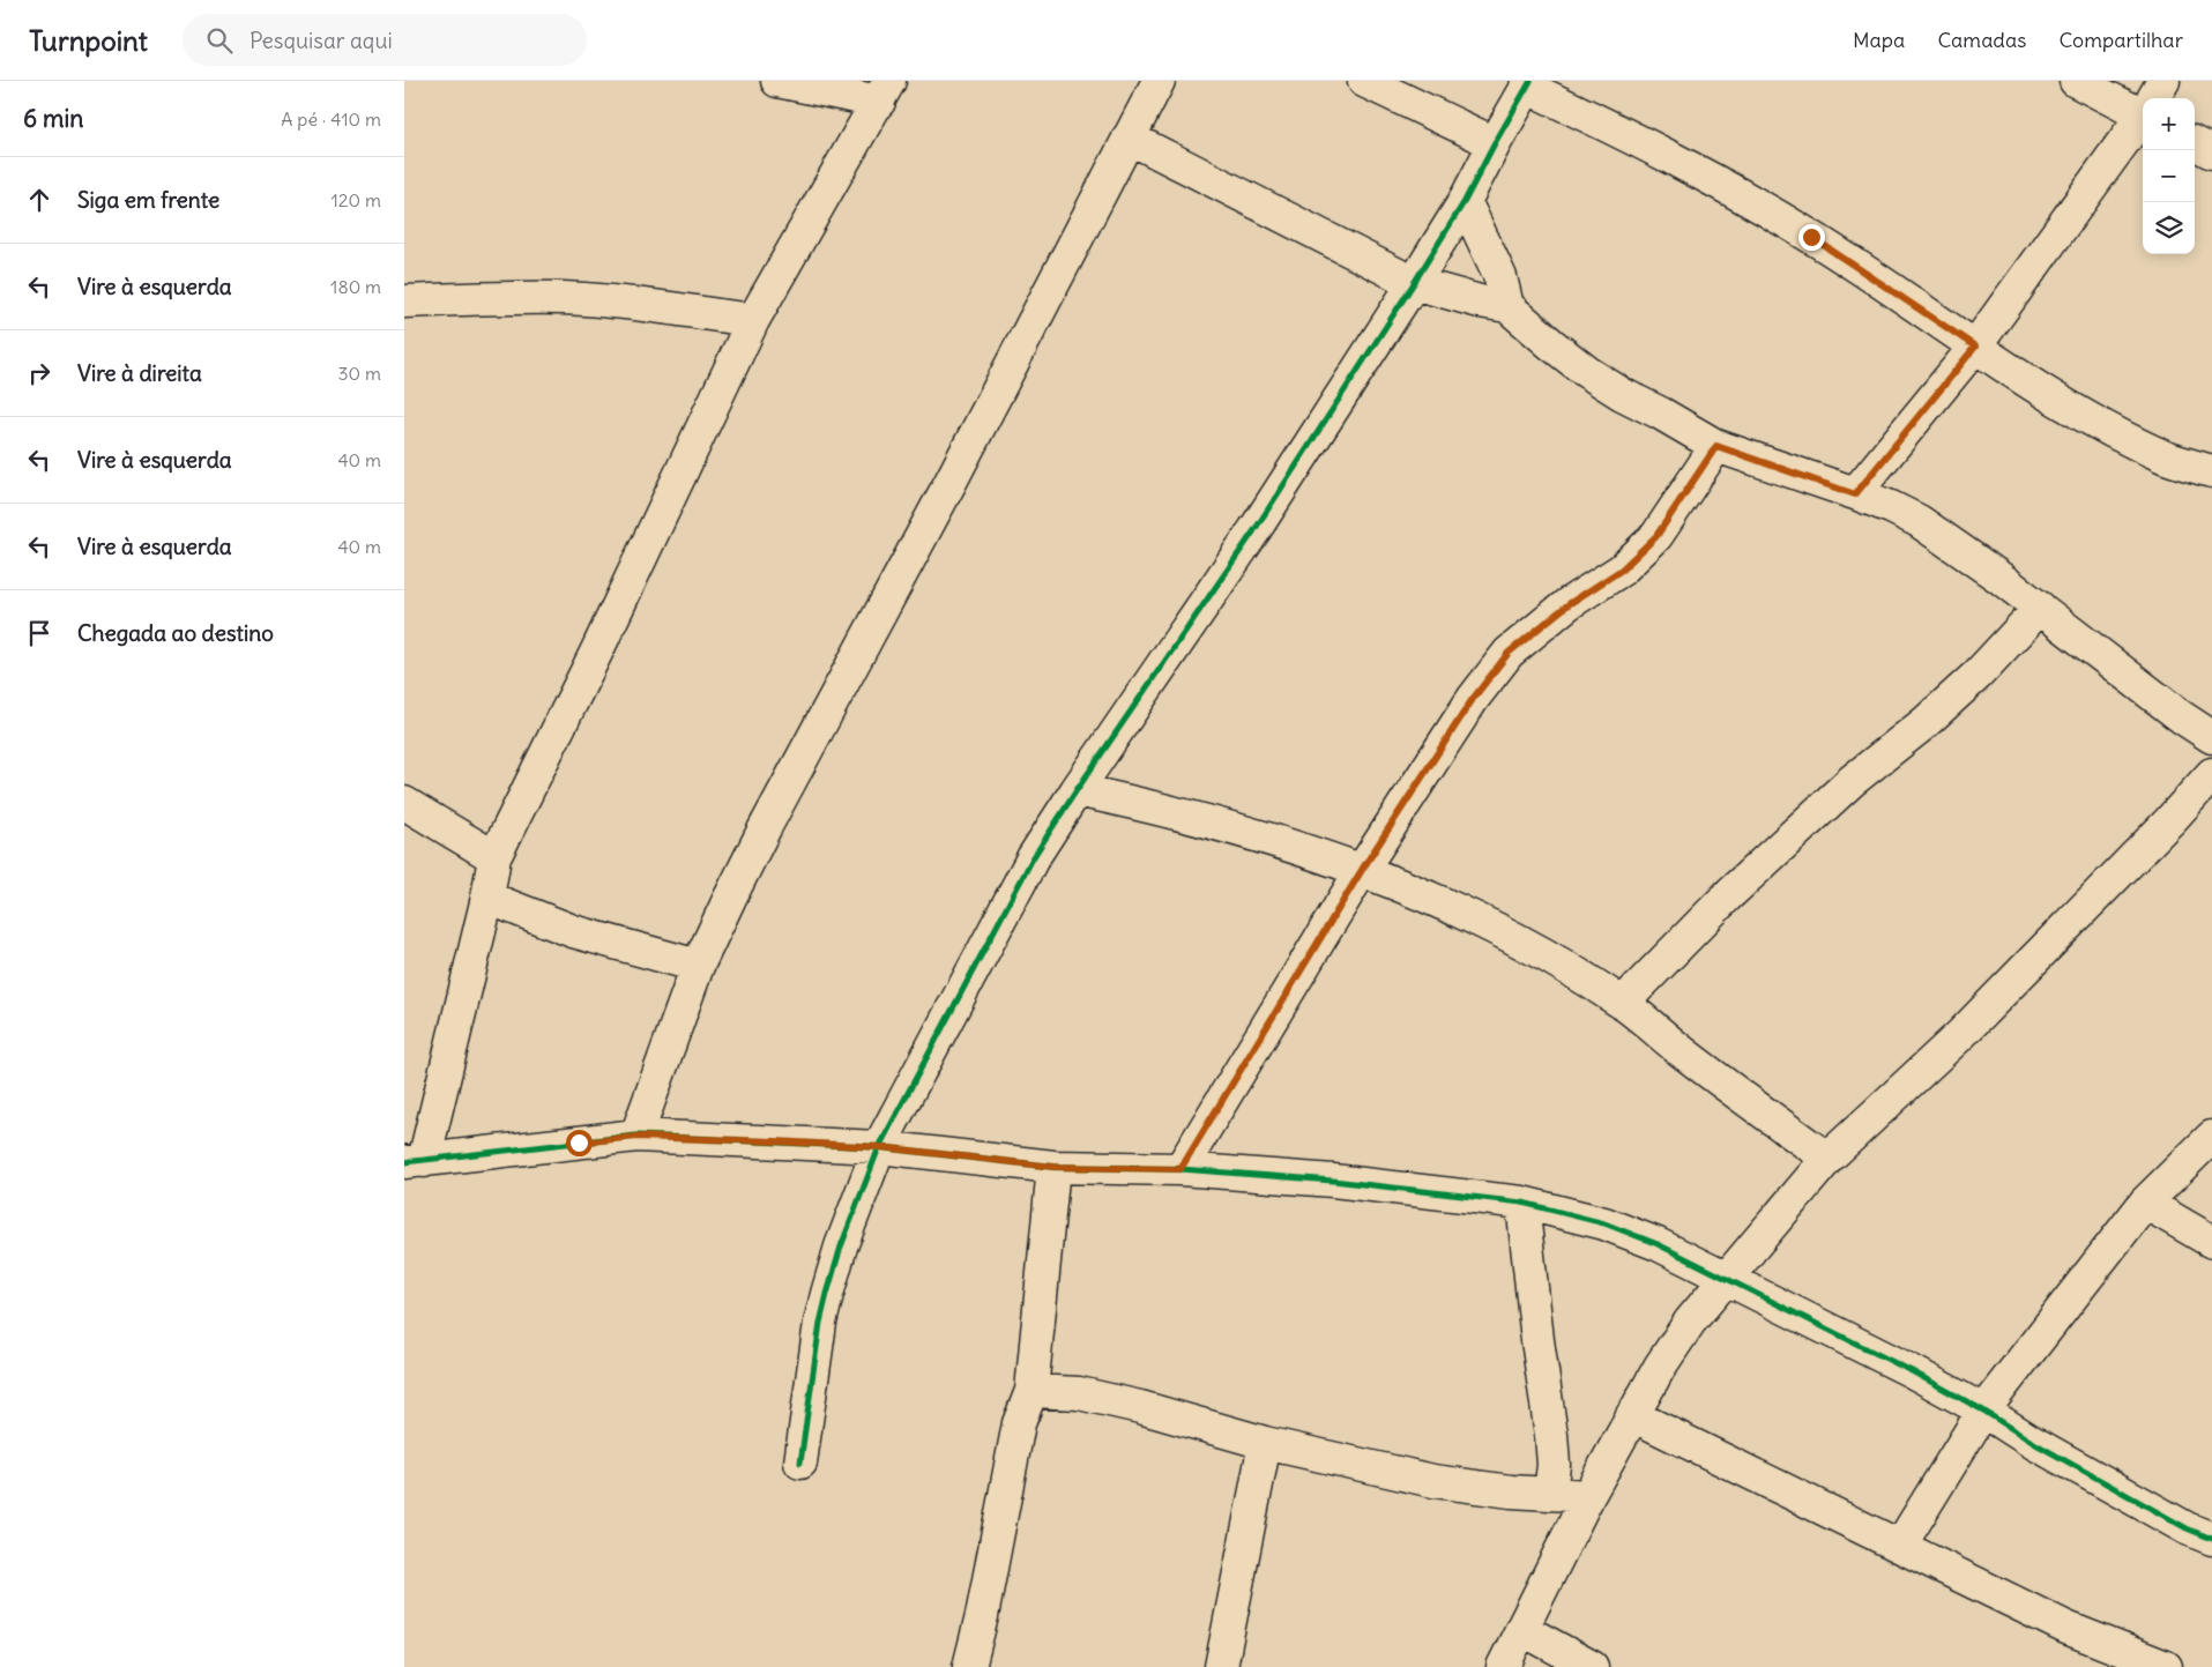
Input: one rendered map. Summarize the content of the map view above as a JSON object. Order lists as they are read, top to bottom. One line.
{"page":{"header":"Turnpoint","search":"Pesquisar aqui","nav":["Mapa","Camadas","Compartilhar"],"heading":["6 min","A pé · 410 m"],"map_buttons":["+","−"],"list":[["Siga em frente","120 m"],["Vire à esquerda","180 m"],["Vire à direita","30 m"],["Vire à esquerda","40 m"],["Vire à esquerda","40 m"],"Chegada ao destino"]}}
